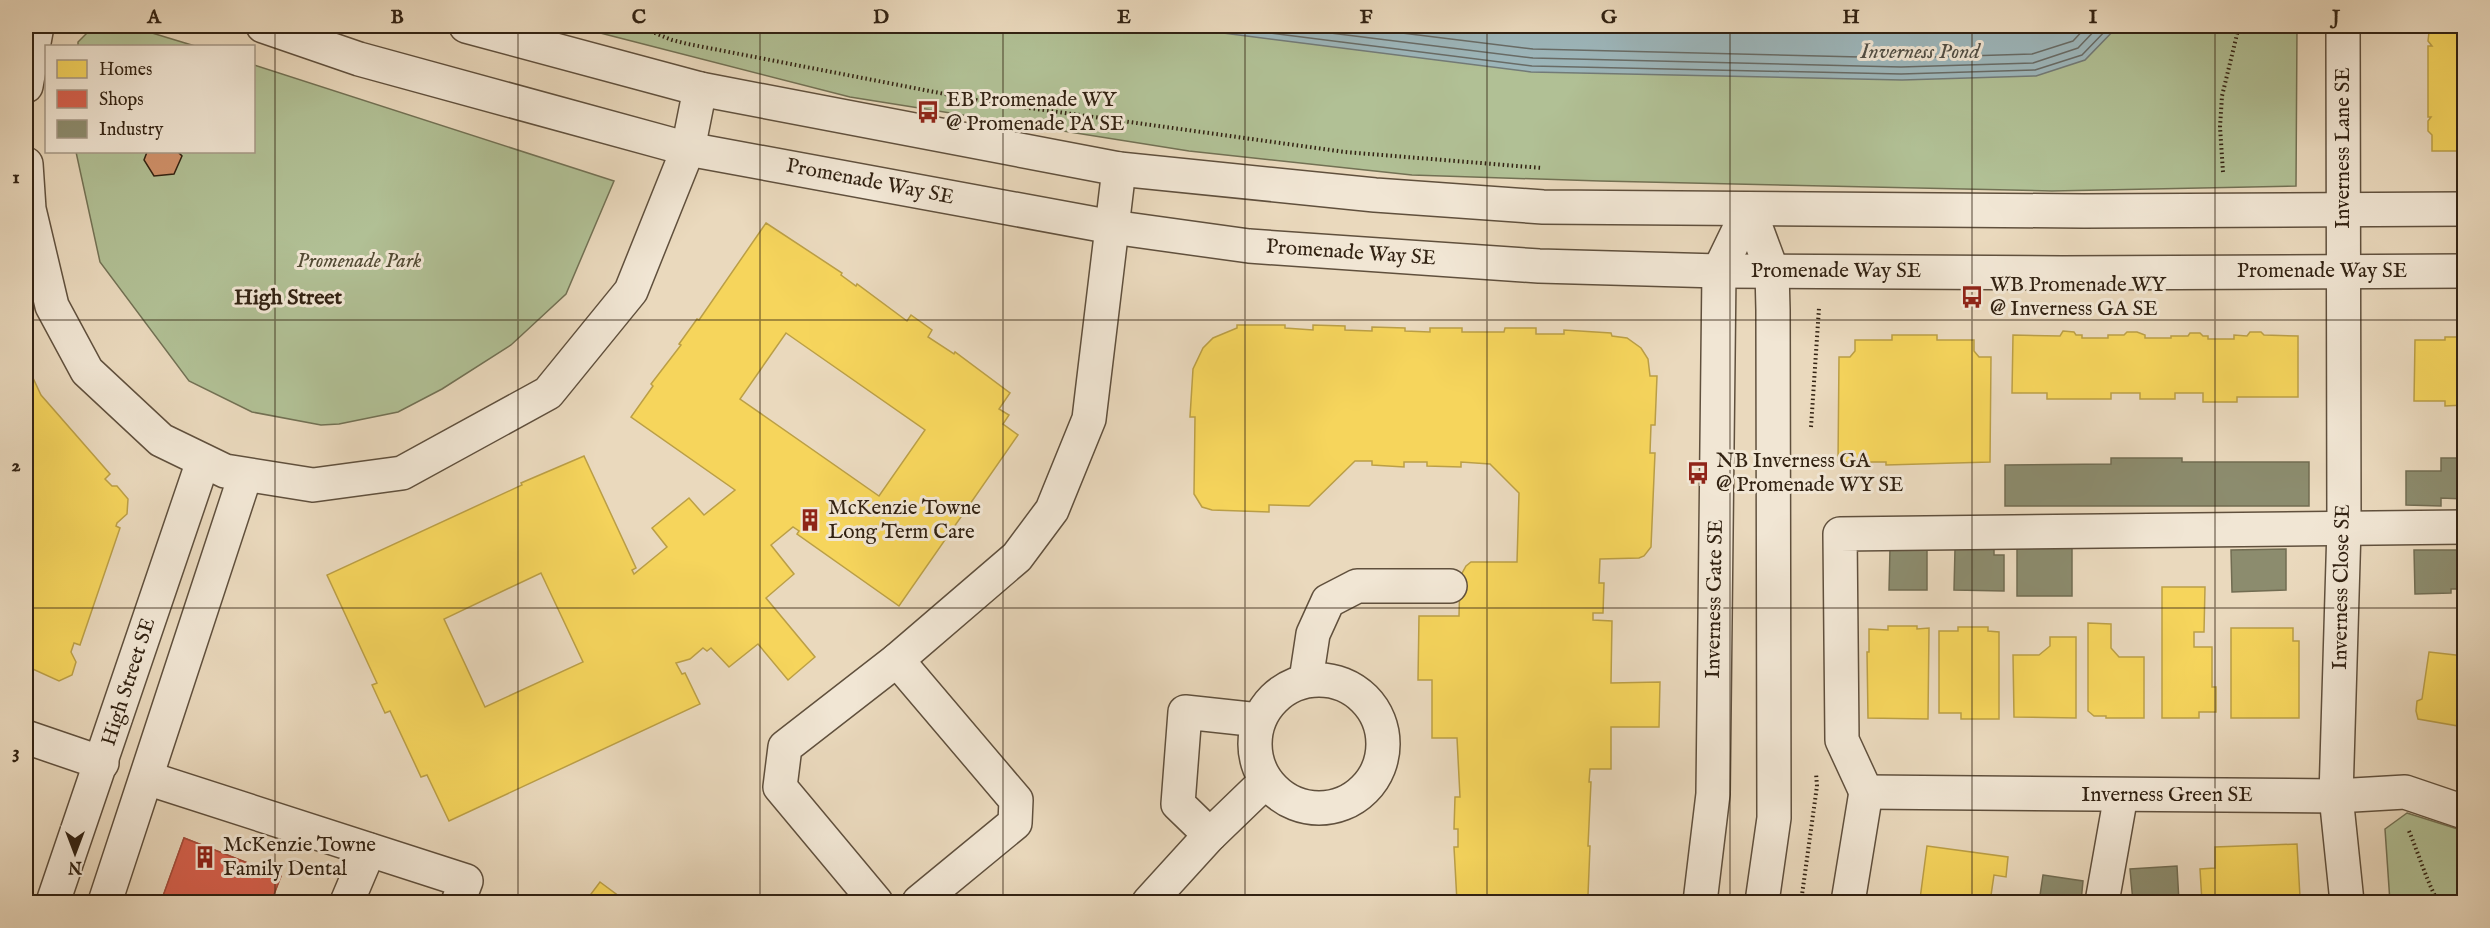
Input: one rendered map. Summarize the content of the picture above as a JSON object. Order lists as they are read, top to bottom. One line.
{"streets":{"street":["Inverness Lane SE","Promenade Way SE","Inverness Close SE","Inverness Gate SE","High Street SE","Inverness Green SE"]},"crossings":[["Inverness Lane SE","Promenade Way SE"],["Inverness Lane SE","Inverness Close SE"],["Promenade Way SE","Inverness Close SE"],["Promenade Way SE","Inverness Gate SE"],["Inverness Close SE","Inverness Green SE"]],"districts":["High Street"],"water":["Inverness Pond"],"parks":["Promenade Park"],"places":{"bus stop":["EB Promenade WY @ Promenade PA SE","WB Promenade WY @ Inverness GA SE","NB Inverness GA @ Promenade WY SE"],"building":["McKenzie Towne Long Term Care","McKenzie Towne Family Dental"]},"legend":["Homes","Shops","Industry"],"north":"bottom","grid":{"columns":["A","B","C","D","E","F","G","H","I","J"],"rows":["1","2","3"]}}
